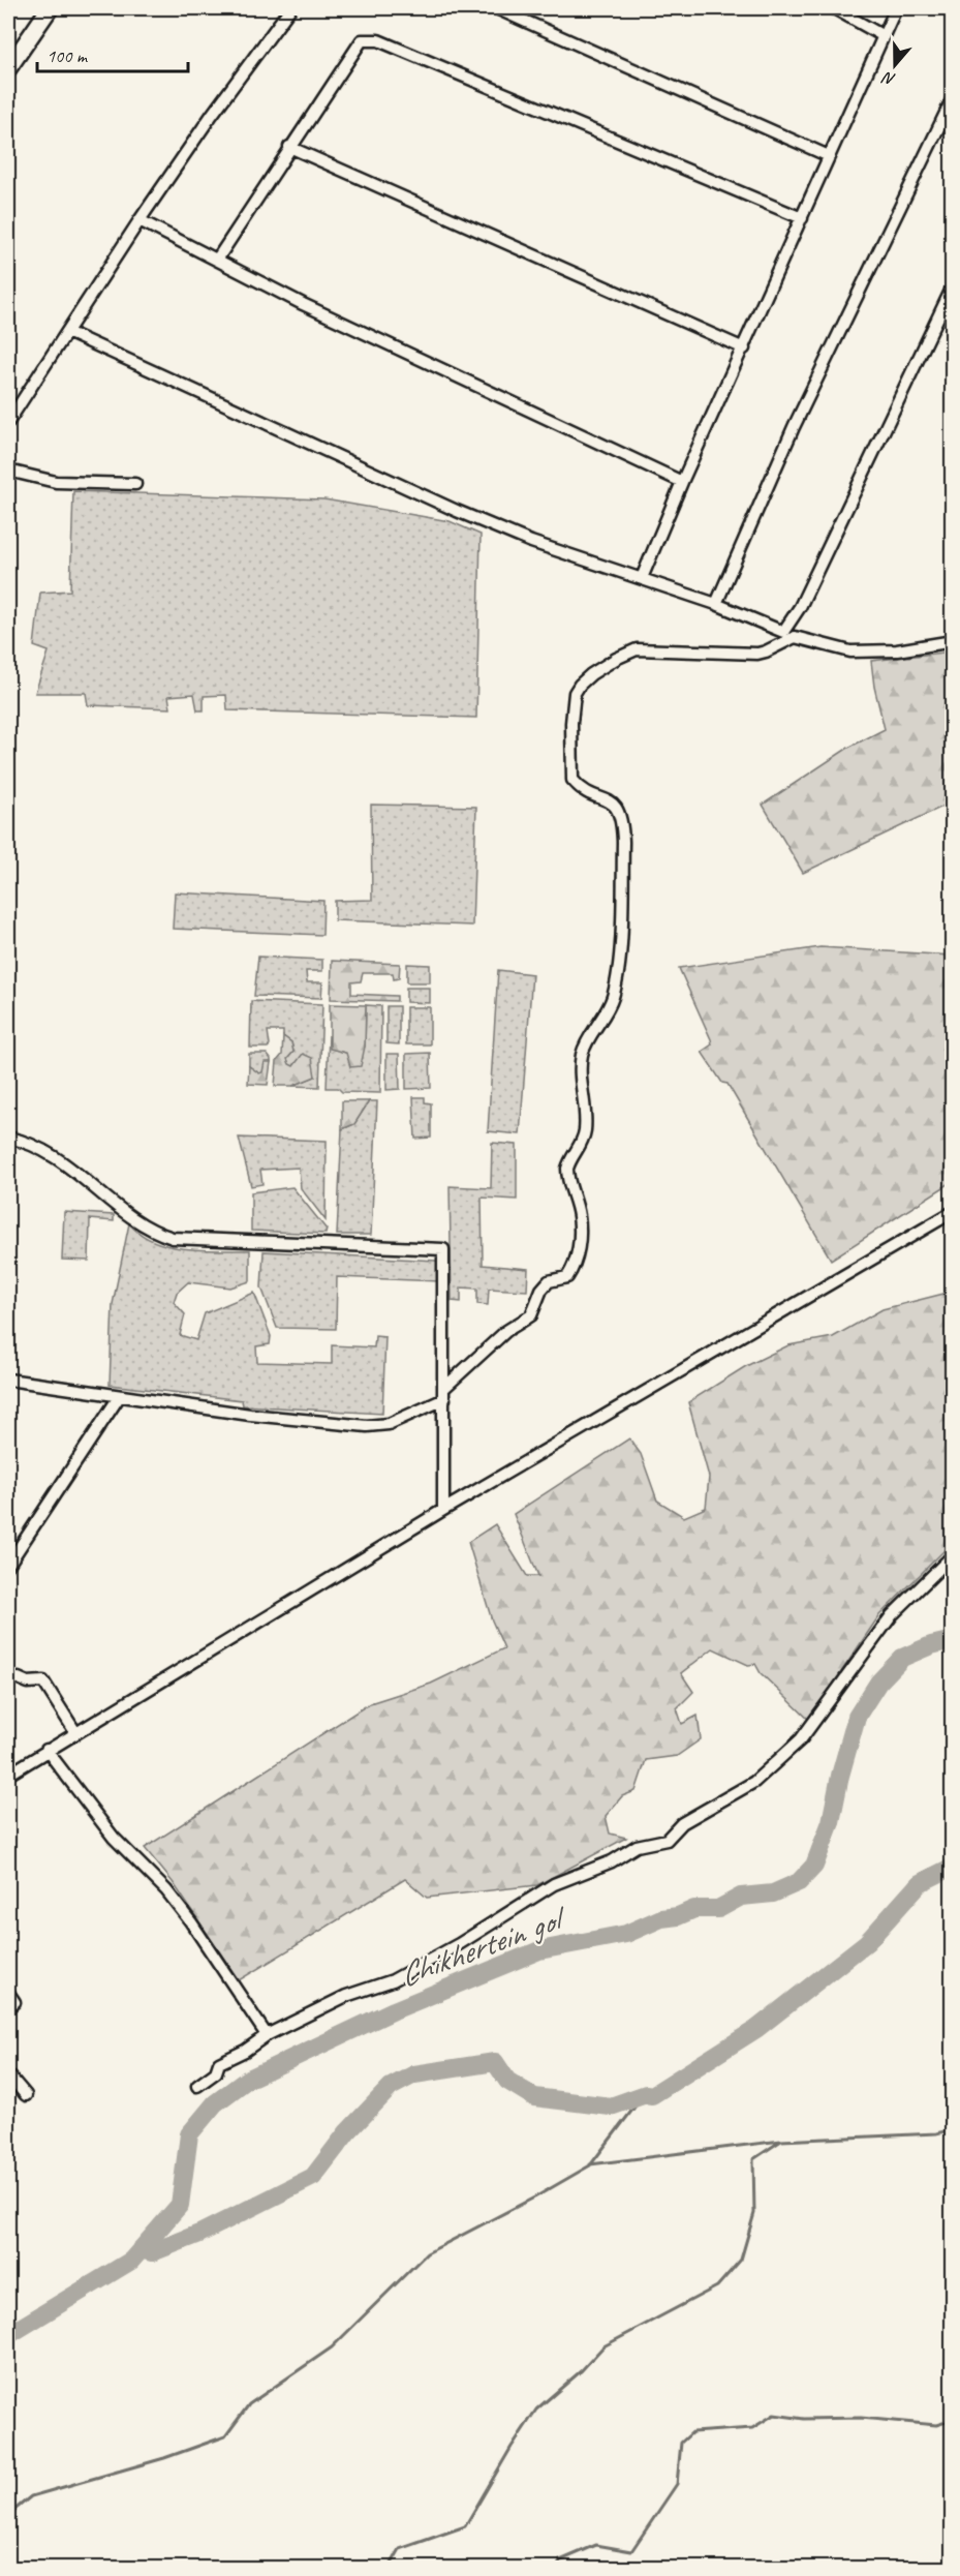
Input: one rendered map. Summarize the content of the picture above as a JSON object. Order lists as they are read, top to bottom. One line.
{"water":["Chikhertein gol"],"scale_bar":"100 m","north":"bottom"}
